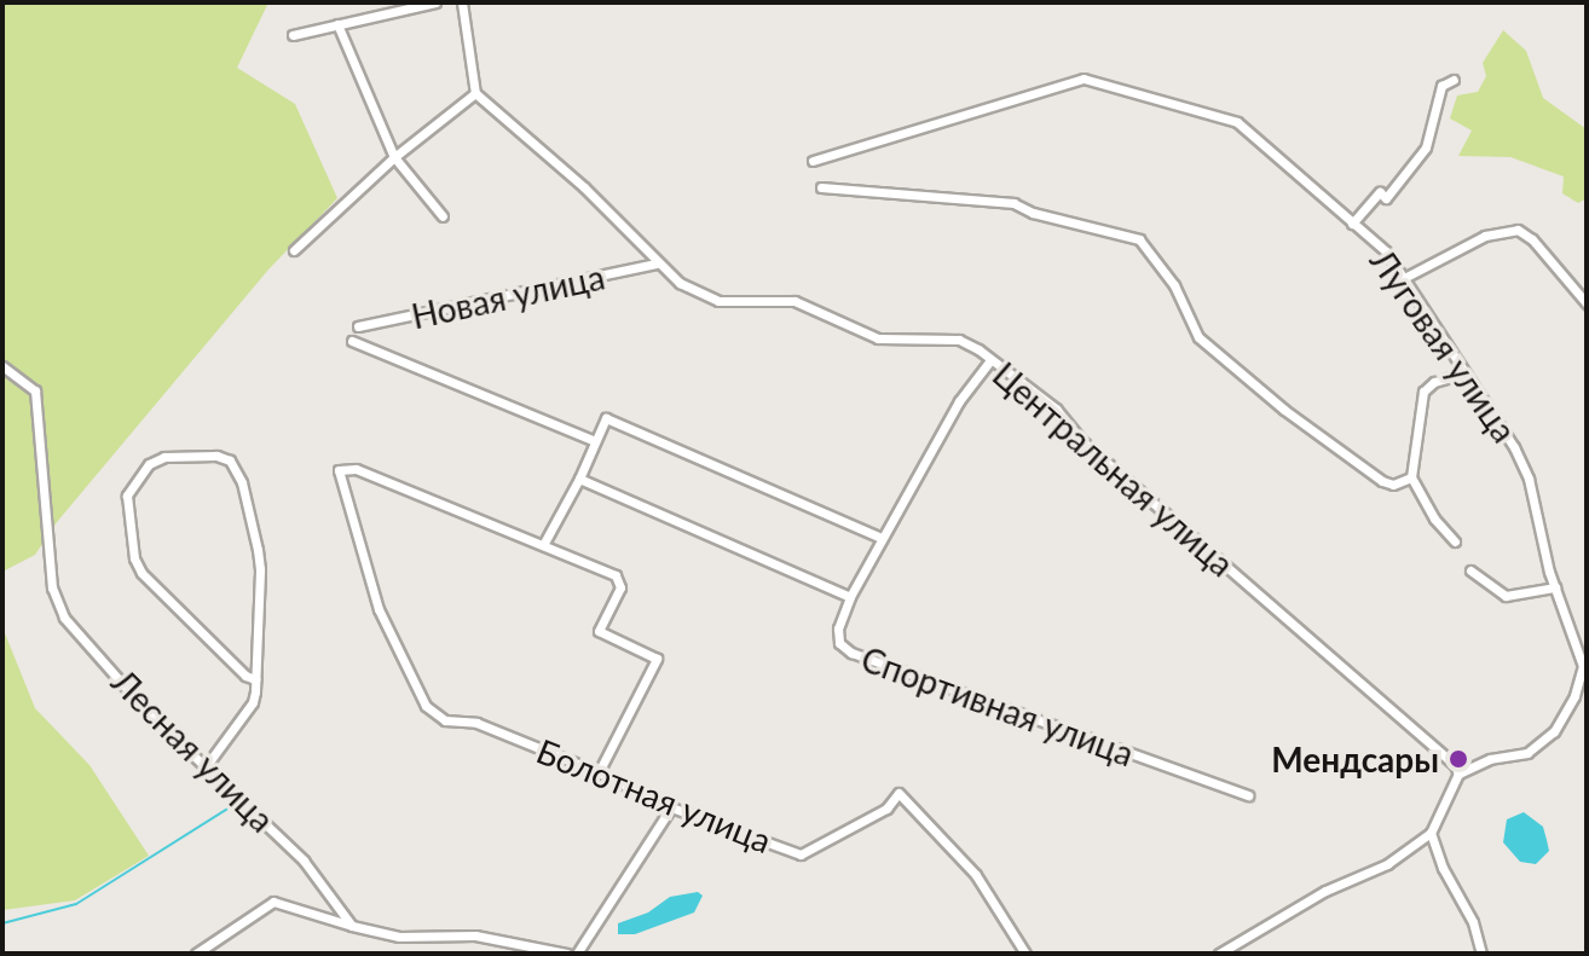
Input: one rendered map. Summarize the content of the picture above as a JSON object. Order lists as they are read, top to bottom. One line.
{"streets":{"street":["Новая улица","Луговая улица","Центральная улица","Спортивная улица","Лесная улица","Болотная улица"]},"crossings":[["Новая улица","Центральная улица"],["Центральная улица","Спортивная улица"]],"places":["Мендсары"]}
